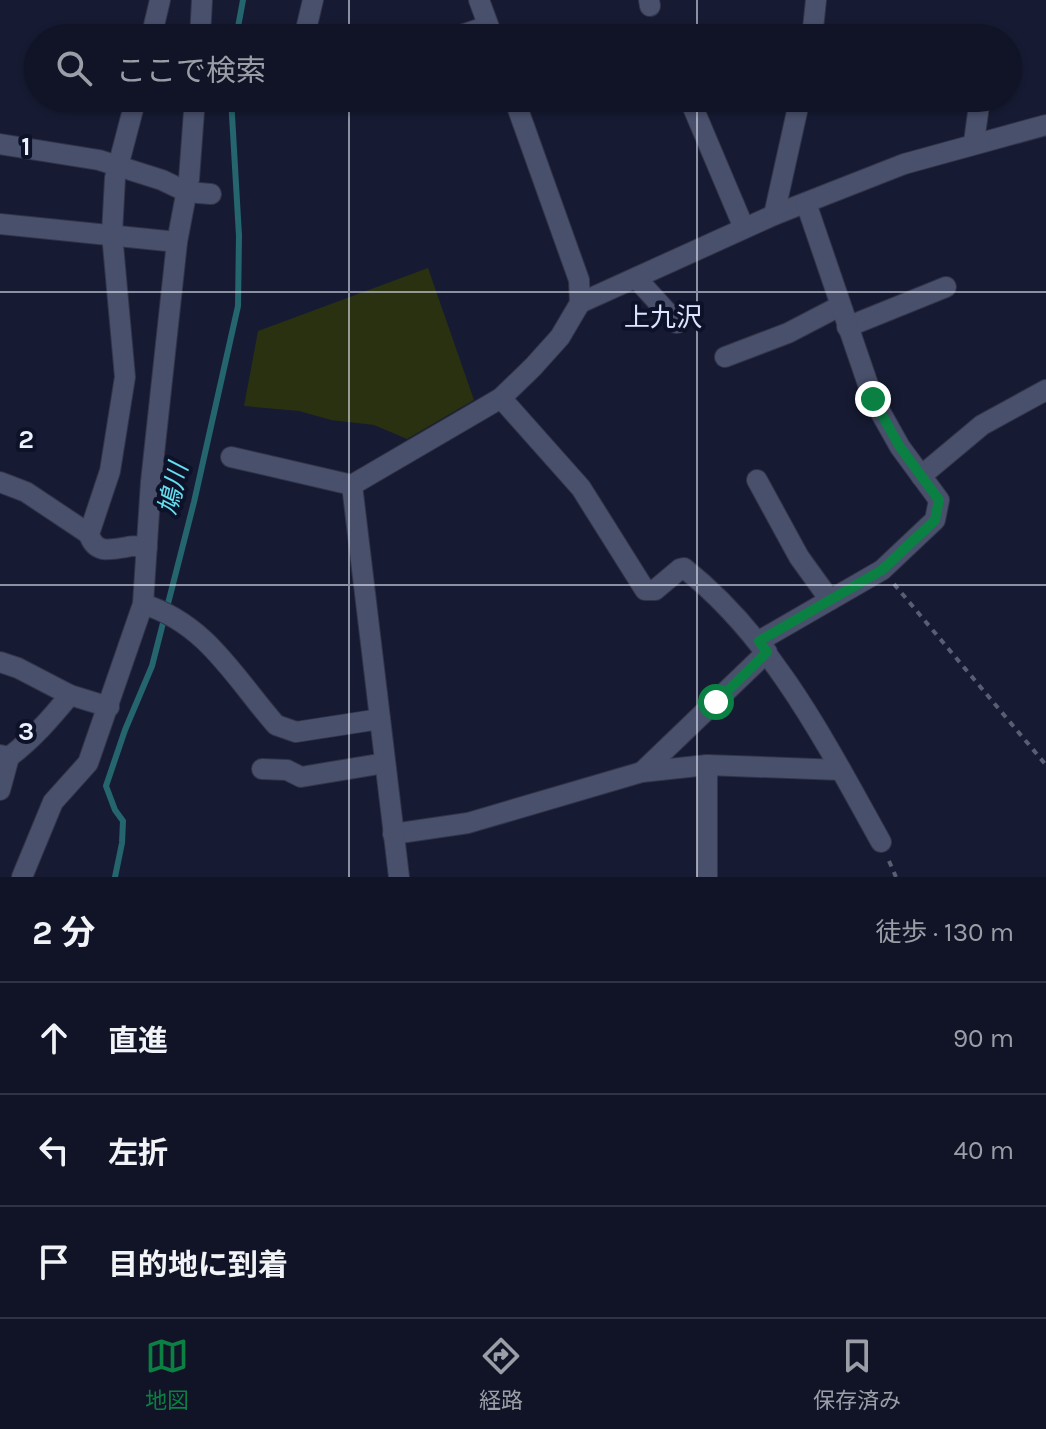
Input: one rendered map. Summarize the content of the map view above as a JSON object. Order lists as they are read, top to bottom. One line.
{"districts":["上九沢"],"water":["鳩川"],"page":{"search":"ここで検索","heading":["2 分","徒歩 · 130 m"],"list":[["直進","90 m"],["左折","40 m"],"目的地に到着"],"nav":["地図","経路","保存済み"]},"grid":{"rows":["1","2","3"]}}
